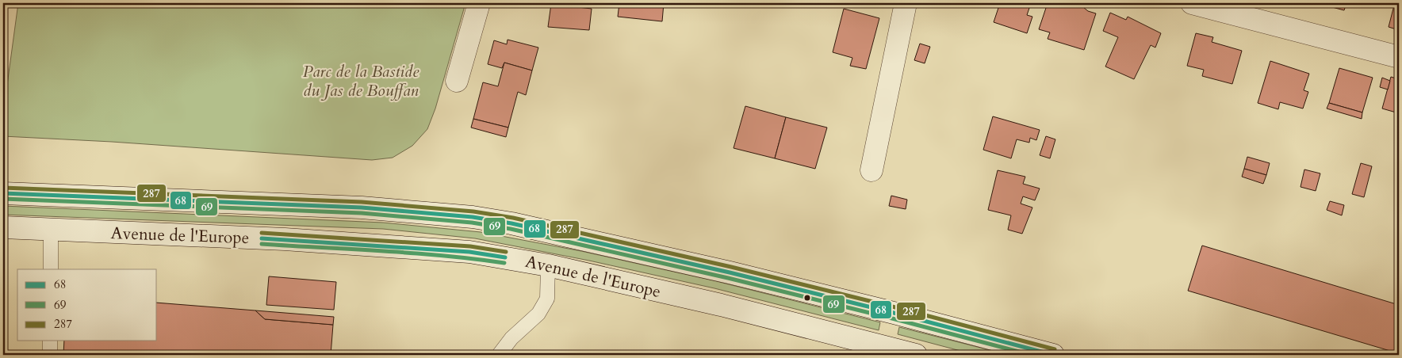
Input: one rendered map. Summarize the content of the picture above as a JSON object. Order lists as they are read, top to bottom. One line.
{"streets":{"main road":["Avenue de l'Europe"]},"parks":["Parc de la Bastide du Jas de Bouffan"],"lines":["transit line 287","transit line 68","transit line 69"],"legend":["68","69","287"]}
